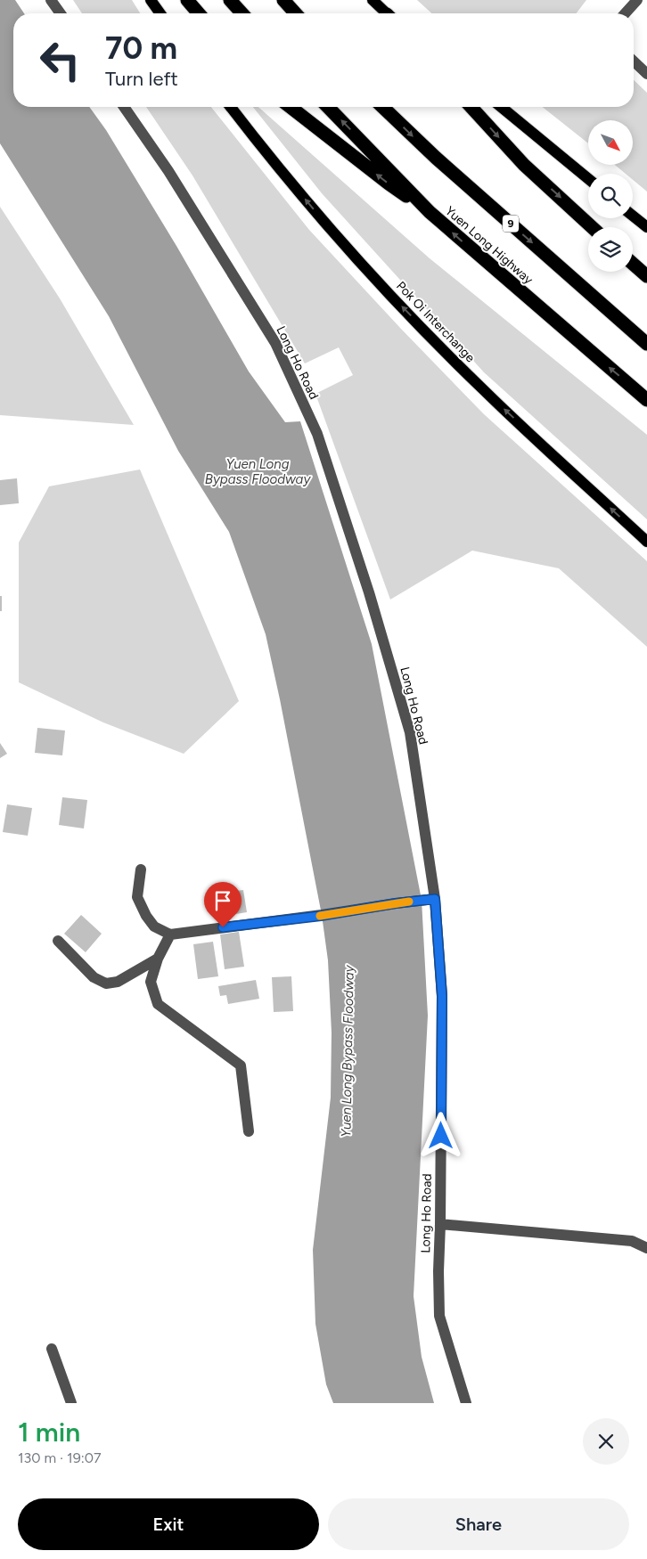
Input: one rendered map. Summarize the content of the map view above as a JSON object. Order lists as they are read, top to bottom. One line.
{"streets":{"highway":["9","Yuen Long Highway"],"main road":["Pok Oi Interchange"],"street":["Long Ho Road"]},"one_way":["Pok Oi Interchange"],"water":["Yuen Long Bypass Floodway"],"north":"bottom right","page":{"turn":["70 m","Turn left"],"heading":["1 min","130 m · 19:07"],"buttons":["Exit","Share"]}}
